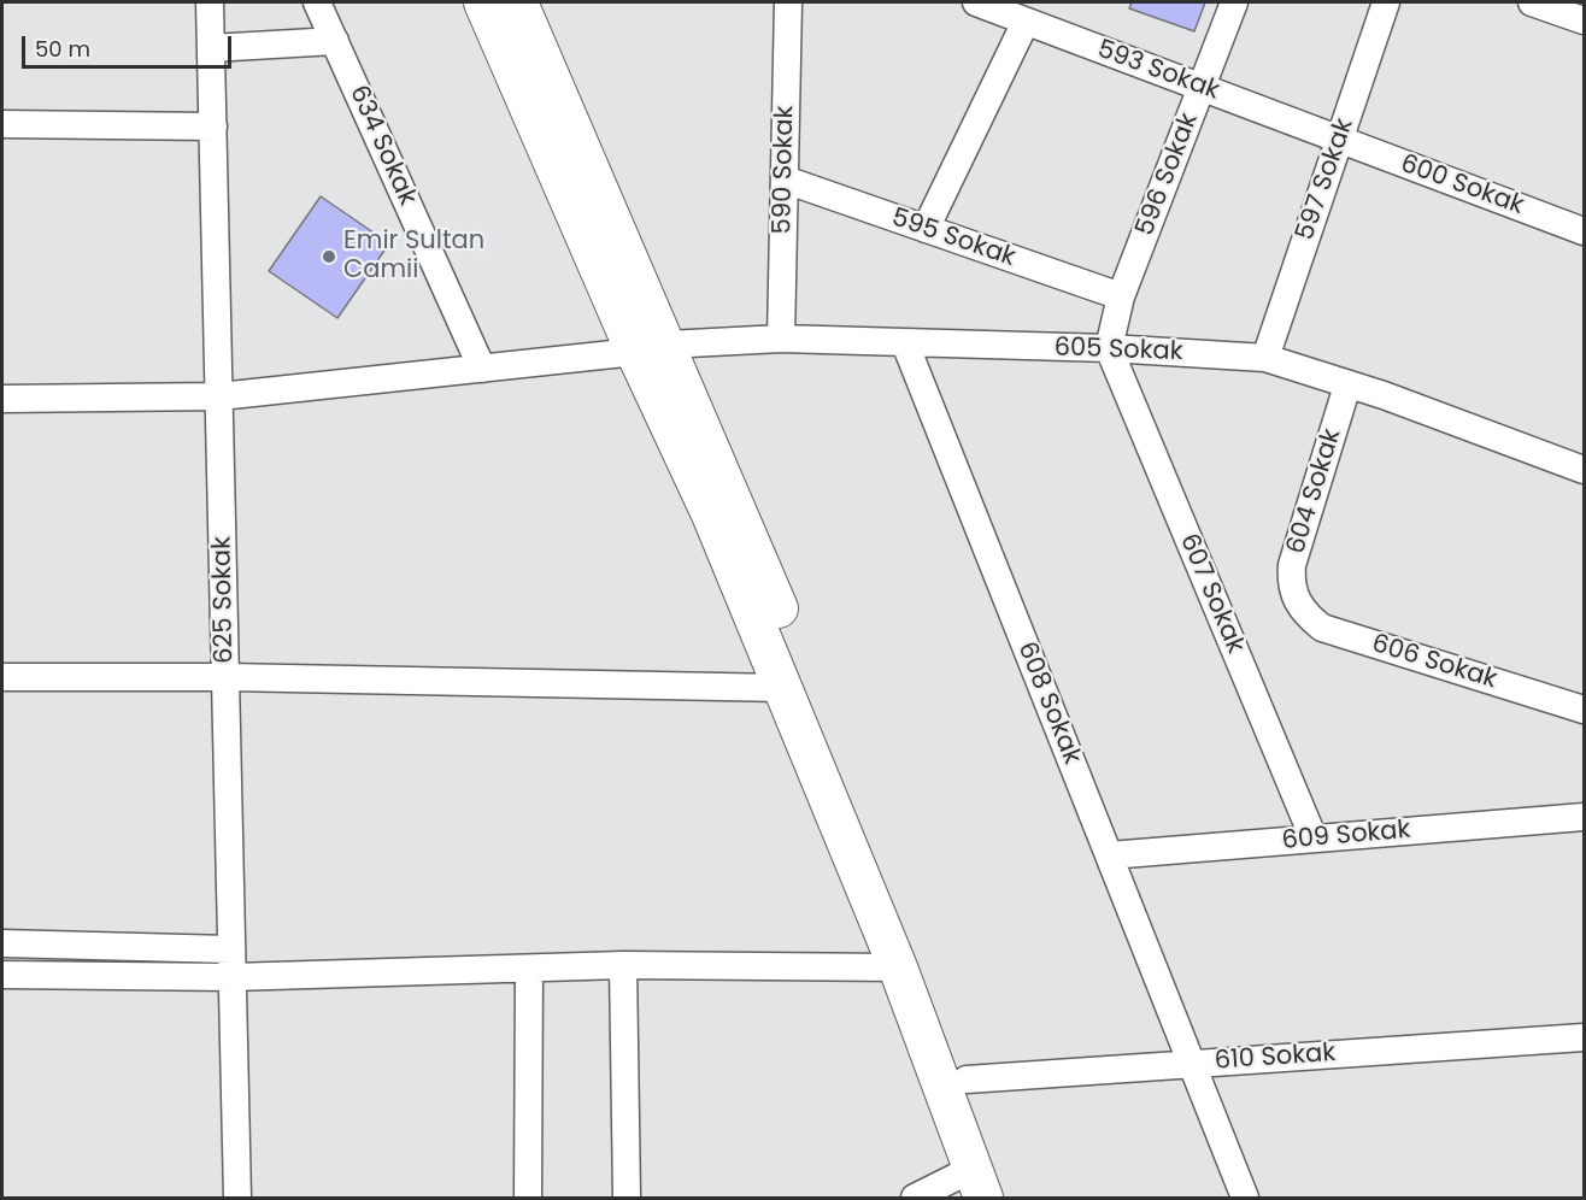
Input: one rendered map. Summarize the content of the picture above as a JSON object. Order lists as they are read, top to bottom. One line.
{"streets":{"street":["593 Sokak","634 Sokak","590 Sokak","596 Sokak","597 Sokak","600 Sokak","595 Sokak","605 Sokak","604 Sokak","607 Sokak","625 Sokak","606 Sokak","608 Sokak","609 Sokak","610 Sokak"]},"crossings":[["593 Sokak","596 Sokak"],["593 Sokak","597 Sokak"],["593 Sokak","600 Sokak"],["634 Sokak","605 Sokak"],["590 Sokak","595 Sokak"],["590 Sokak","605 Sokak"],["596 Sokak","595 Sokak"],["596 Sokak","605 Sokak"],["596 Sokak","607 Sokak"],["597 Sokak","600 Sokak"],["597 Sokak","605 Sokak"],["605 Sokak","604 Sokak"],["605 Sokak","607 Sokak"],["605 Sokak","625 Sokak"],["605 Sokak","608 Sokak"],["604 Sokak","606 Sokak"],["607 Sokak","609 Sokak"],["608 Sokak","609 Sokak"],["608 Sokak","610 Sokak"]],"places":["Emir Sultan Camii"],"scale_bar":"50 m"}
